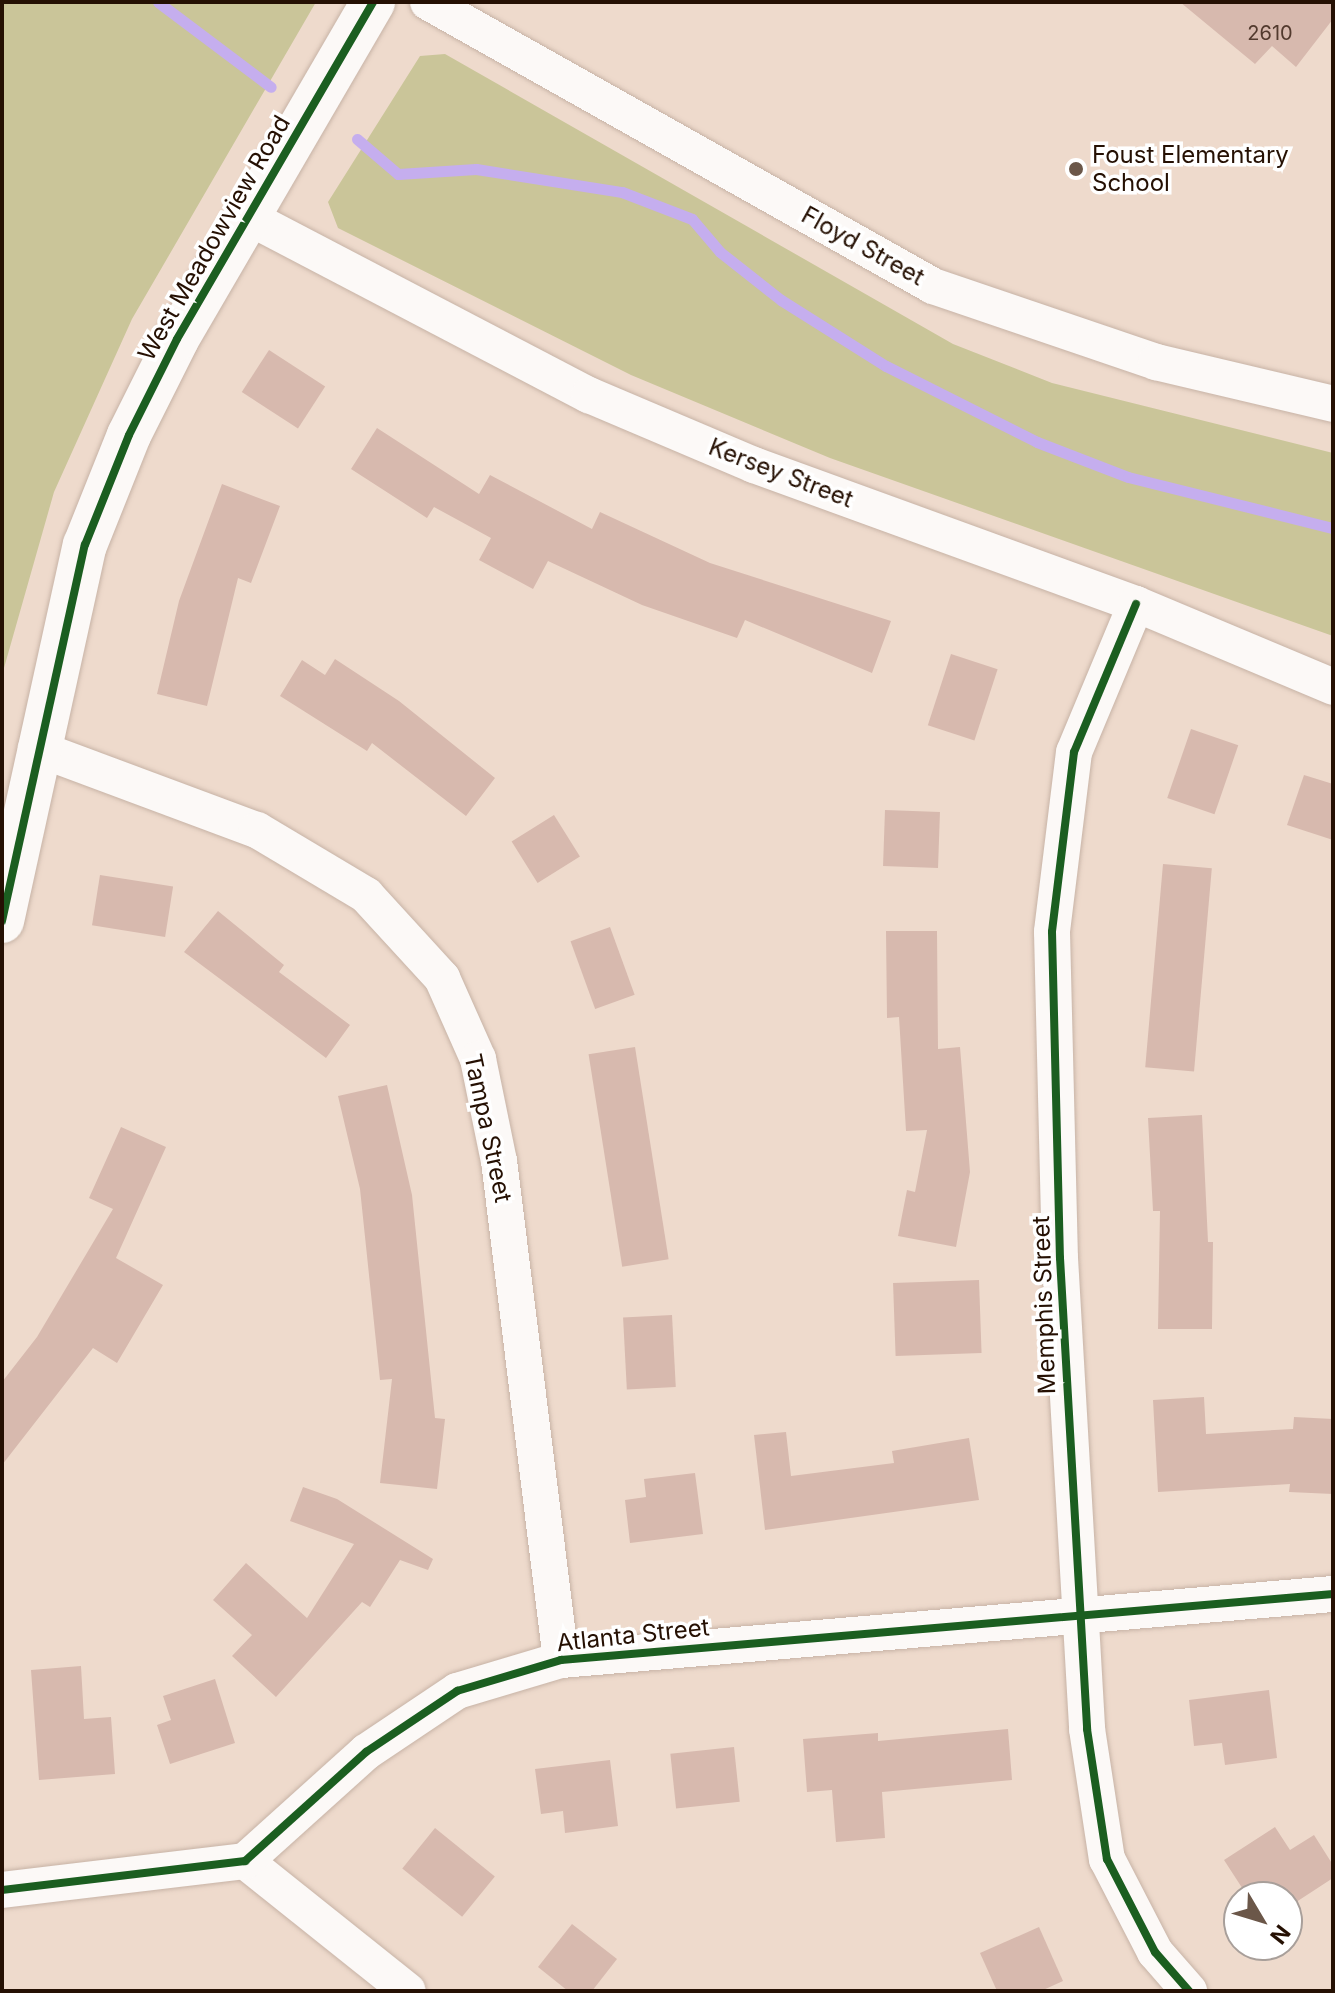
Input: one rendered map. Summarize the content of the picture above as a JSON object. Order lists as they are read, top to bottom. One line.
{"streets":{"street":["West Meadowview Road","Floyd Street","Kersey Street","Tampa Street","Memphis Street","Atlanta Street"]},"crossings":[["West Meadowview Road","Kersey Street"],["West Meadowview Road","Tampa Street"],["Kersey Street","Memphis Street"],["Tampa Street","Atlanta Street"],["Memphis Street","Atlanta Street"]],"places":["Foust Elementary School"],"house_numbers":["2610"],"north":"bottom right"}
